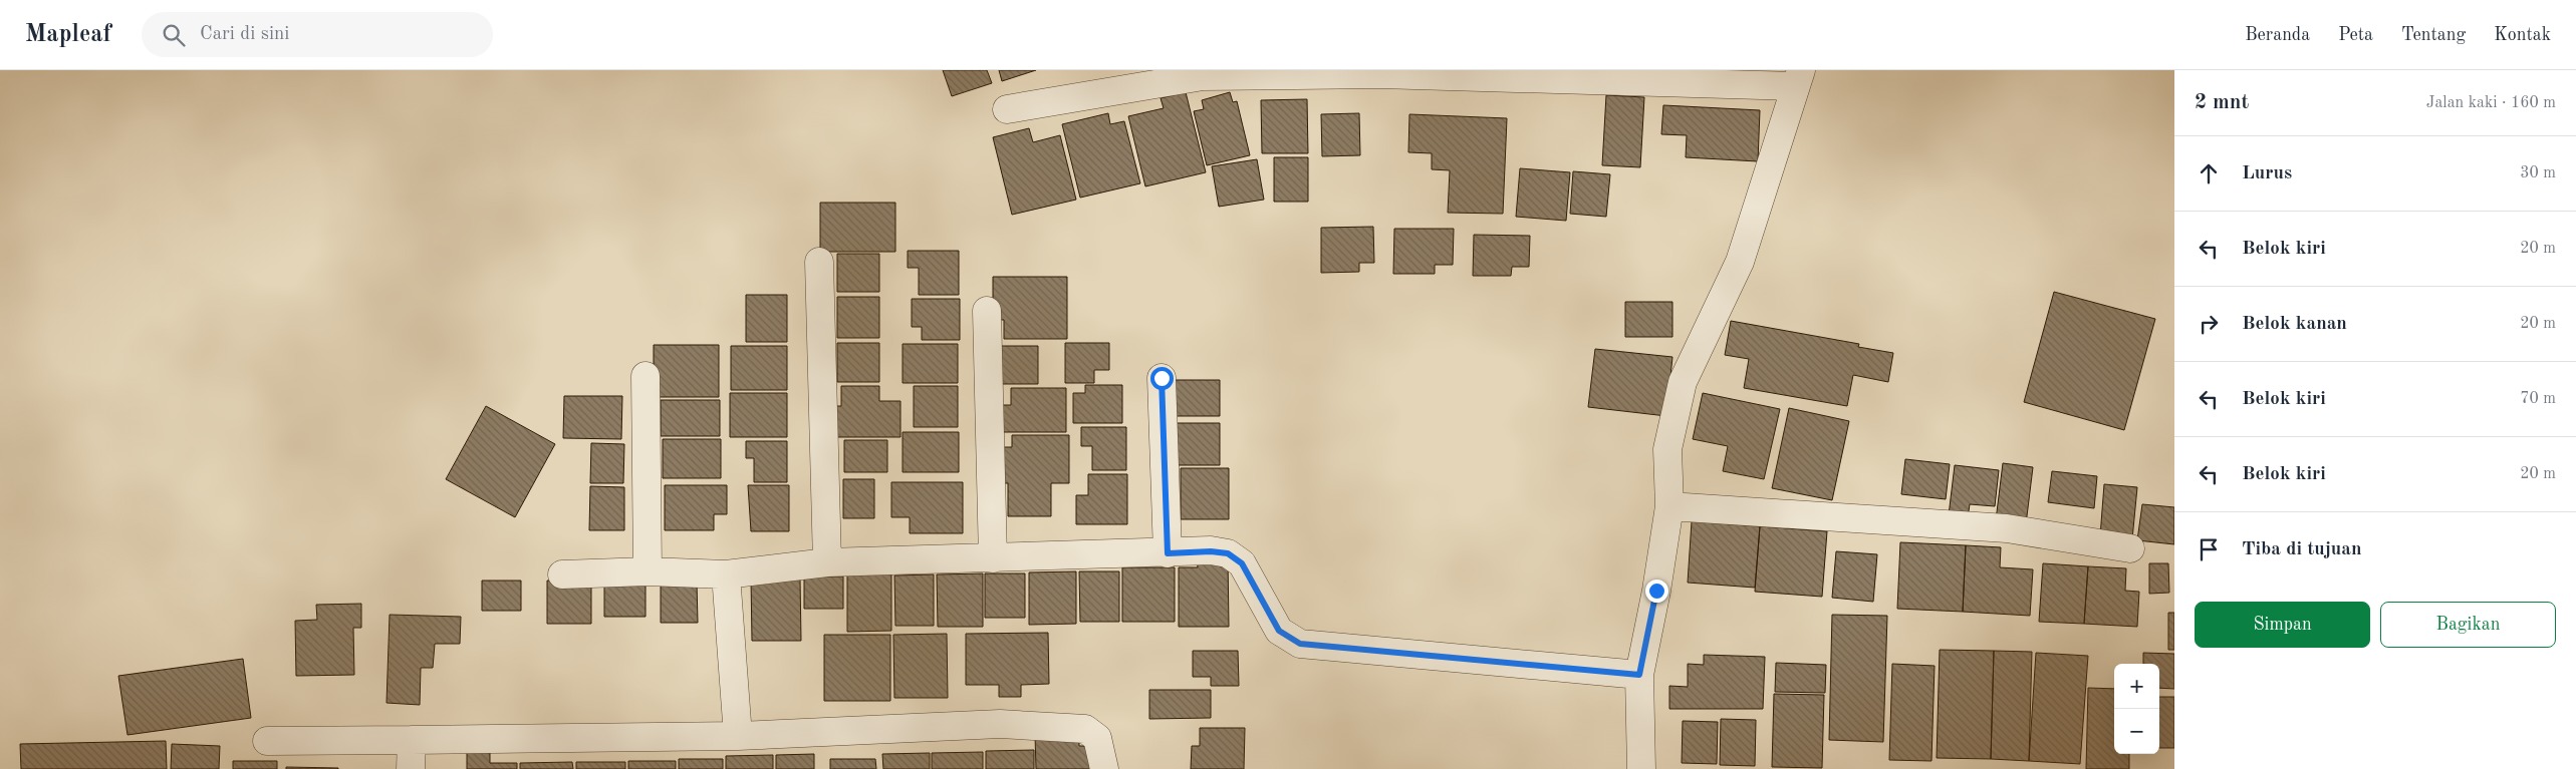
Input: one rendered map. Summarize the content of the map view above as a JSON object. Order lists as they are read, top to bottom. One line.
{"page":{"header":"Mapleaf","search":"Cari di sini","nav":["Beranda","Peta","Tentang","Kontak"],"heading":["2 mnt","Jalan kaki · 160 m"],"list":[["Lurus","30 m"],["Belok kiri","20 m"],["Belok kanan","20 m"],["Belok kiri","70 m"],["Belok kiri","20 m"],"Tiba di tujuan"],"buttons":["Simpan","Bagikan"],"map_buttons":["+","−"]}}
